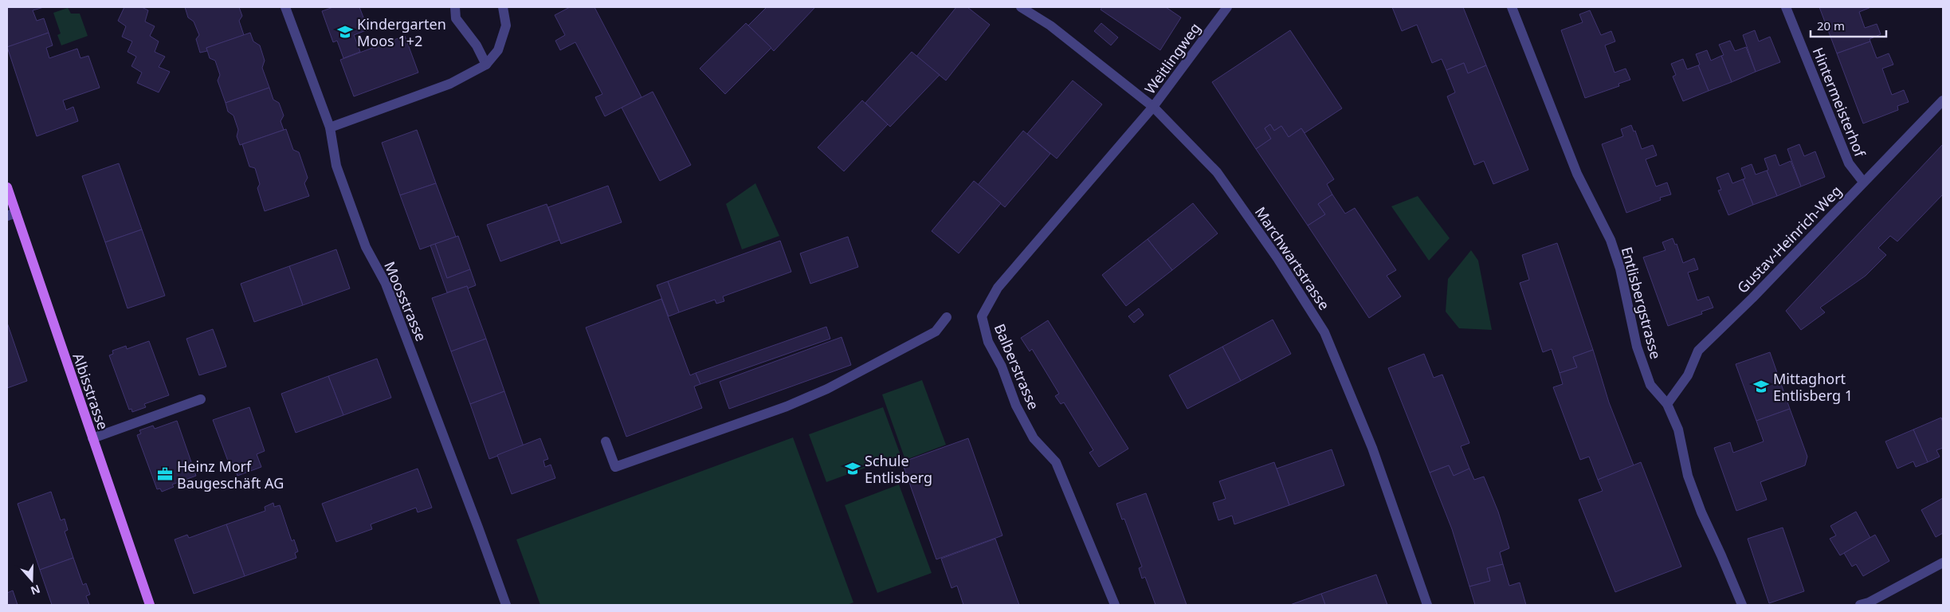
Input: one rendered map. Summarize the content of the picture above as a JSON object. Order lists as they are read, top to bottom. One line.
{"streets":{"main road":["Albisstrasse"],"street":["Weitlingweg","Hintermeisterhof","Gustav-Heinrich-Weg","Marchwartstrasse","Moosstrasse","Entlisbergstrasse","Balberstrasse"]},"crossings":[["Weitlingweg","Marchwartstrasse"],["Weitlingweg","Balberstrasse"],["Hintermeisterhof","Gustav-Heinrich-Weg"],["Gustav-Heinrich-Weg","Entlisbergstrasse"],["Marchwartstrasse","Balberstrasse"]],"places":{"school or university":["Kindergarten Moos 1+2","Mittaghort Entlisberg 1","Schule Entlisberg"],"office":["Heinz Morf Baugeschäft AG"]},"scale_bar":"20 m","north":"bottom"}
